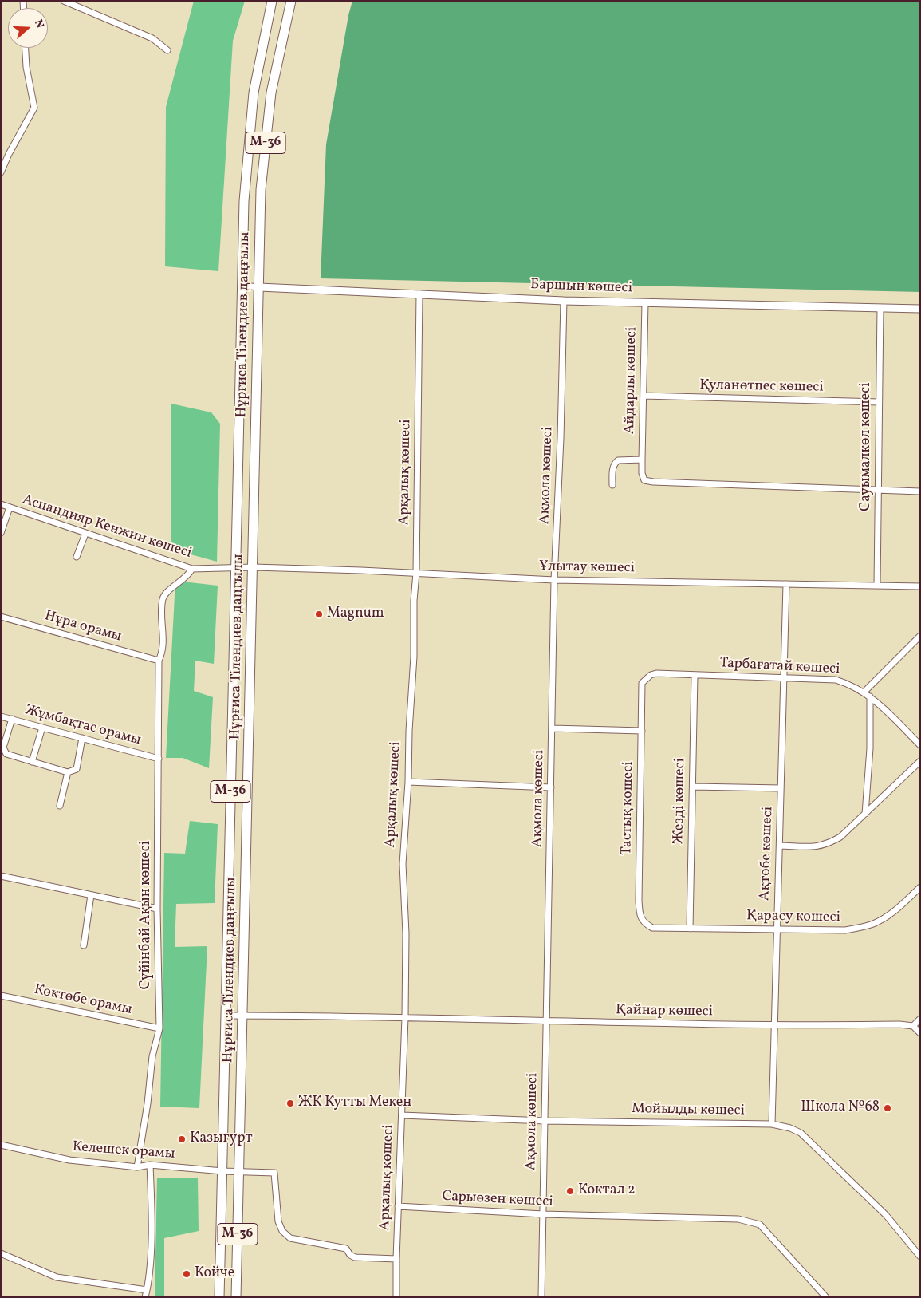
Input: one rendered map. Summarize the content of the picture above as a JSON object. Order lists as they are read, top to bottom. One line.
{"streets":{"main road":["M-36","Нұрғиса Тілендиев даңғылы"],"street":["Баршын көшесі","Айдарлы көшесі","Қуланөтпес көшесі","Сауымалкөл көшесі","Арқалық көшесі","Ақмола көшесі","Аспандияр Кенжин көшесі","Ұлытау көшесі","Нұра орамы","Тарбағатай көшесі","Жұмбақтас орамы","Жезді көшесі","Тастық көшесі","Ақтөбе көшесі","Сүйінбай Ақын көшесі","Қарасу көшесі","Көктөбе орамы","Қайнар көшесі","Мойылды көшесі","Келешек орамы","Сарыөзен көшесі"]},"crossings":[["Баршын көшесі","Нұрғиса Тілендиев даңғылы"],["Баршын көшесі","Айдарлы көшесі"],["Баршын көшесі","Сауымалкөл көшесі"],["Баршын көшесі","Арқалық көшесі"],["Баршын көшесі","Ақмола көшесі"],["Нұрғиса Тілендиев даңғылы","Аспандияр Кенжин көшесі"],["Нұрғиса Тілендиев даңғылы","Ұлытау көшесі"],["Нұрғиса Тілендиев даңғылы","Қайнар көшесі"],["Нұрғиса Тілендиев даңғылы","Келешек орамы"],["Айдарлы көшесі","Қуланөтпес көшесі"],["Айдарлы көшесі","Сауымалкөл көшесі"],["Қуланөтпес көшесі","Сауымалкөл көшесі"],["Сауымалкөл көшесі","Ұлытау көшесі"],["Арқалық көшесі","Ұлытау көшесі"],["Арқалық көшесі","Қайнар көшесі"],["Арқалық көшесі","Мойылды көшесі"],["Арқалық көшесі","Сарыөзен көшесі"],["Ақмола көшесі","Ұлытау көшесі"],["Ақмола көшесі","Қайнар көшесі"],["Ақмола көшесі","Мойылды көшесі"],["Ақмола көшесі","Сарыөзен көшесі"],["Аспандияр Кенжин көшесі","Ұлытау көшесі"],["Аспандияр Кенжин көшесі","Сүйінбай Ақын көшесі"],["Ұлытау көшесі","Ақтөбе көшесі"],["Нұра орамы","Сүйінбай Ақын көшесі"],["Тарбағатай көшесі","Жезді көшесі"],["Тарбағатай көшесі","Тастық көшесі"],["Тарбағатай көшесі","Ақтөбе көшесі"],["Жұмбақтас орамы","Сүйінбай Ақын көшесі"],["Жезді көшесі","Қарасу көшесі"],["Тастық көшесі","Қарасу көшесі"],["Ақтөбе көшесі","Қарасу көшесі"],["Ақтөбе көшесі","Қайнар көшесі"],["Ақтөбе көшесі","Мойылды көшесі"],["Сүйінбай Ақын көшесі","Көктөбе орамы"],["Сүйінбай Ақын көшесі","Келешек орамы"]],"places":["Magnum","ЖК Кутты Мекен","Школа №68","Казыгурт","Коктал 2","Койче"],"north":"right"}
